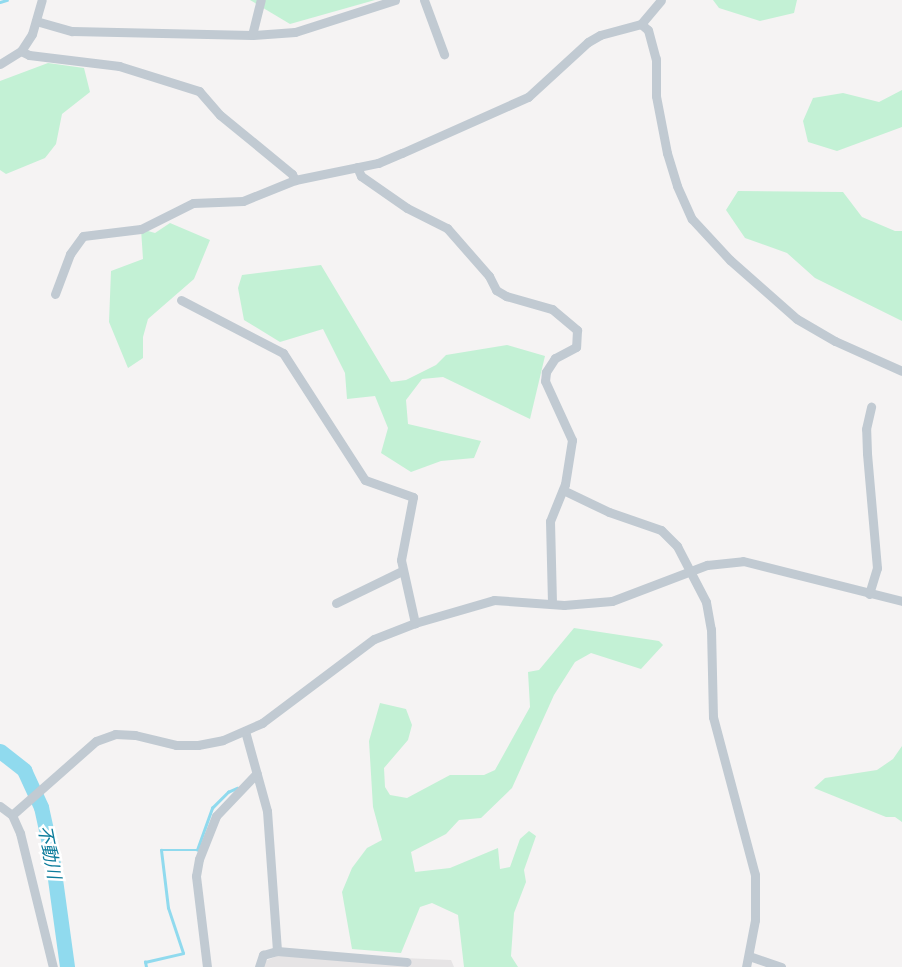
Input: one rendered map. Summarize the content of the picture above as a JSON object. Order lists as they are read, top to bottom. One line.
{"water":["不動川"]}
